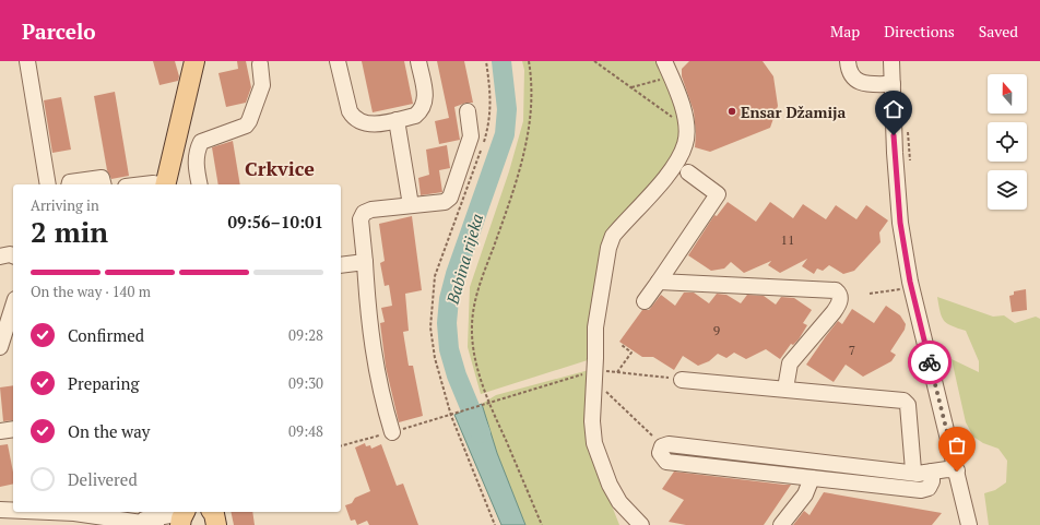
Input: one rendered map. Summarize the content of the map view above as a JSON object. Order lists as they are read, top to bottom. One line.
{"districts":["Crkvice"],"water":["Babina rijeka"],"places":["Ensar Džamija"],"house_numbers":["11","9","7"],"north":"top","page":{"header":"Parcelo","nav":["Map","Directions","Saved"],"heading":["2 min","Arriving in","09:56–10:01"],"bar":"On the way · 140 m","list":[["Confirmed","09:28"],["Preparing","09:30"],["On the way","09:48"],"Delivered"]}}
